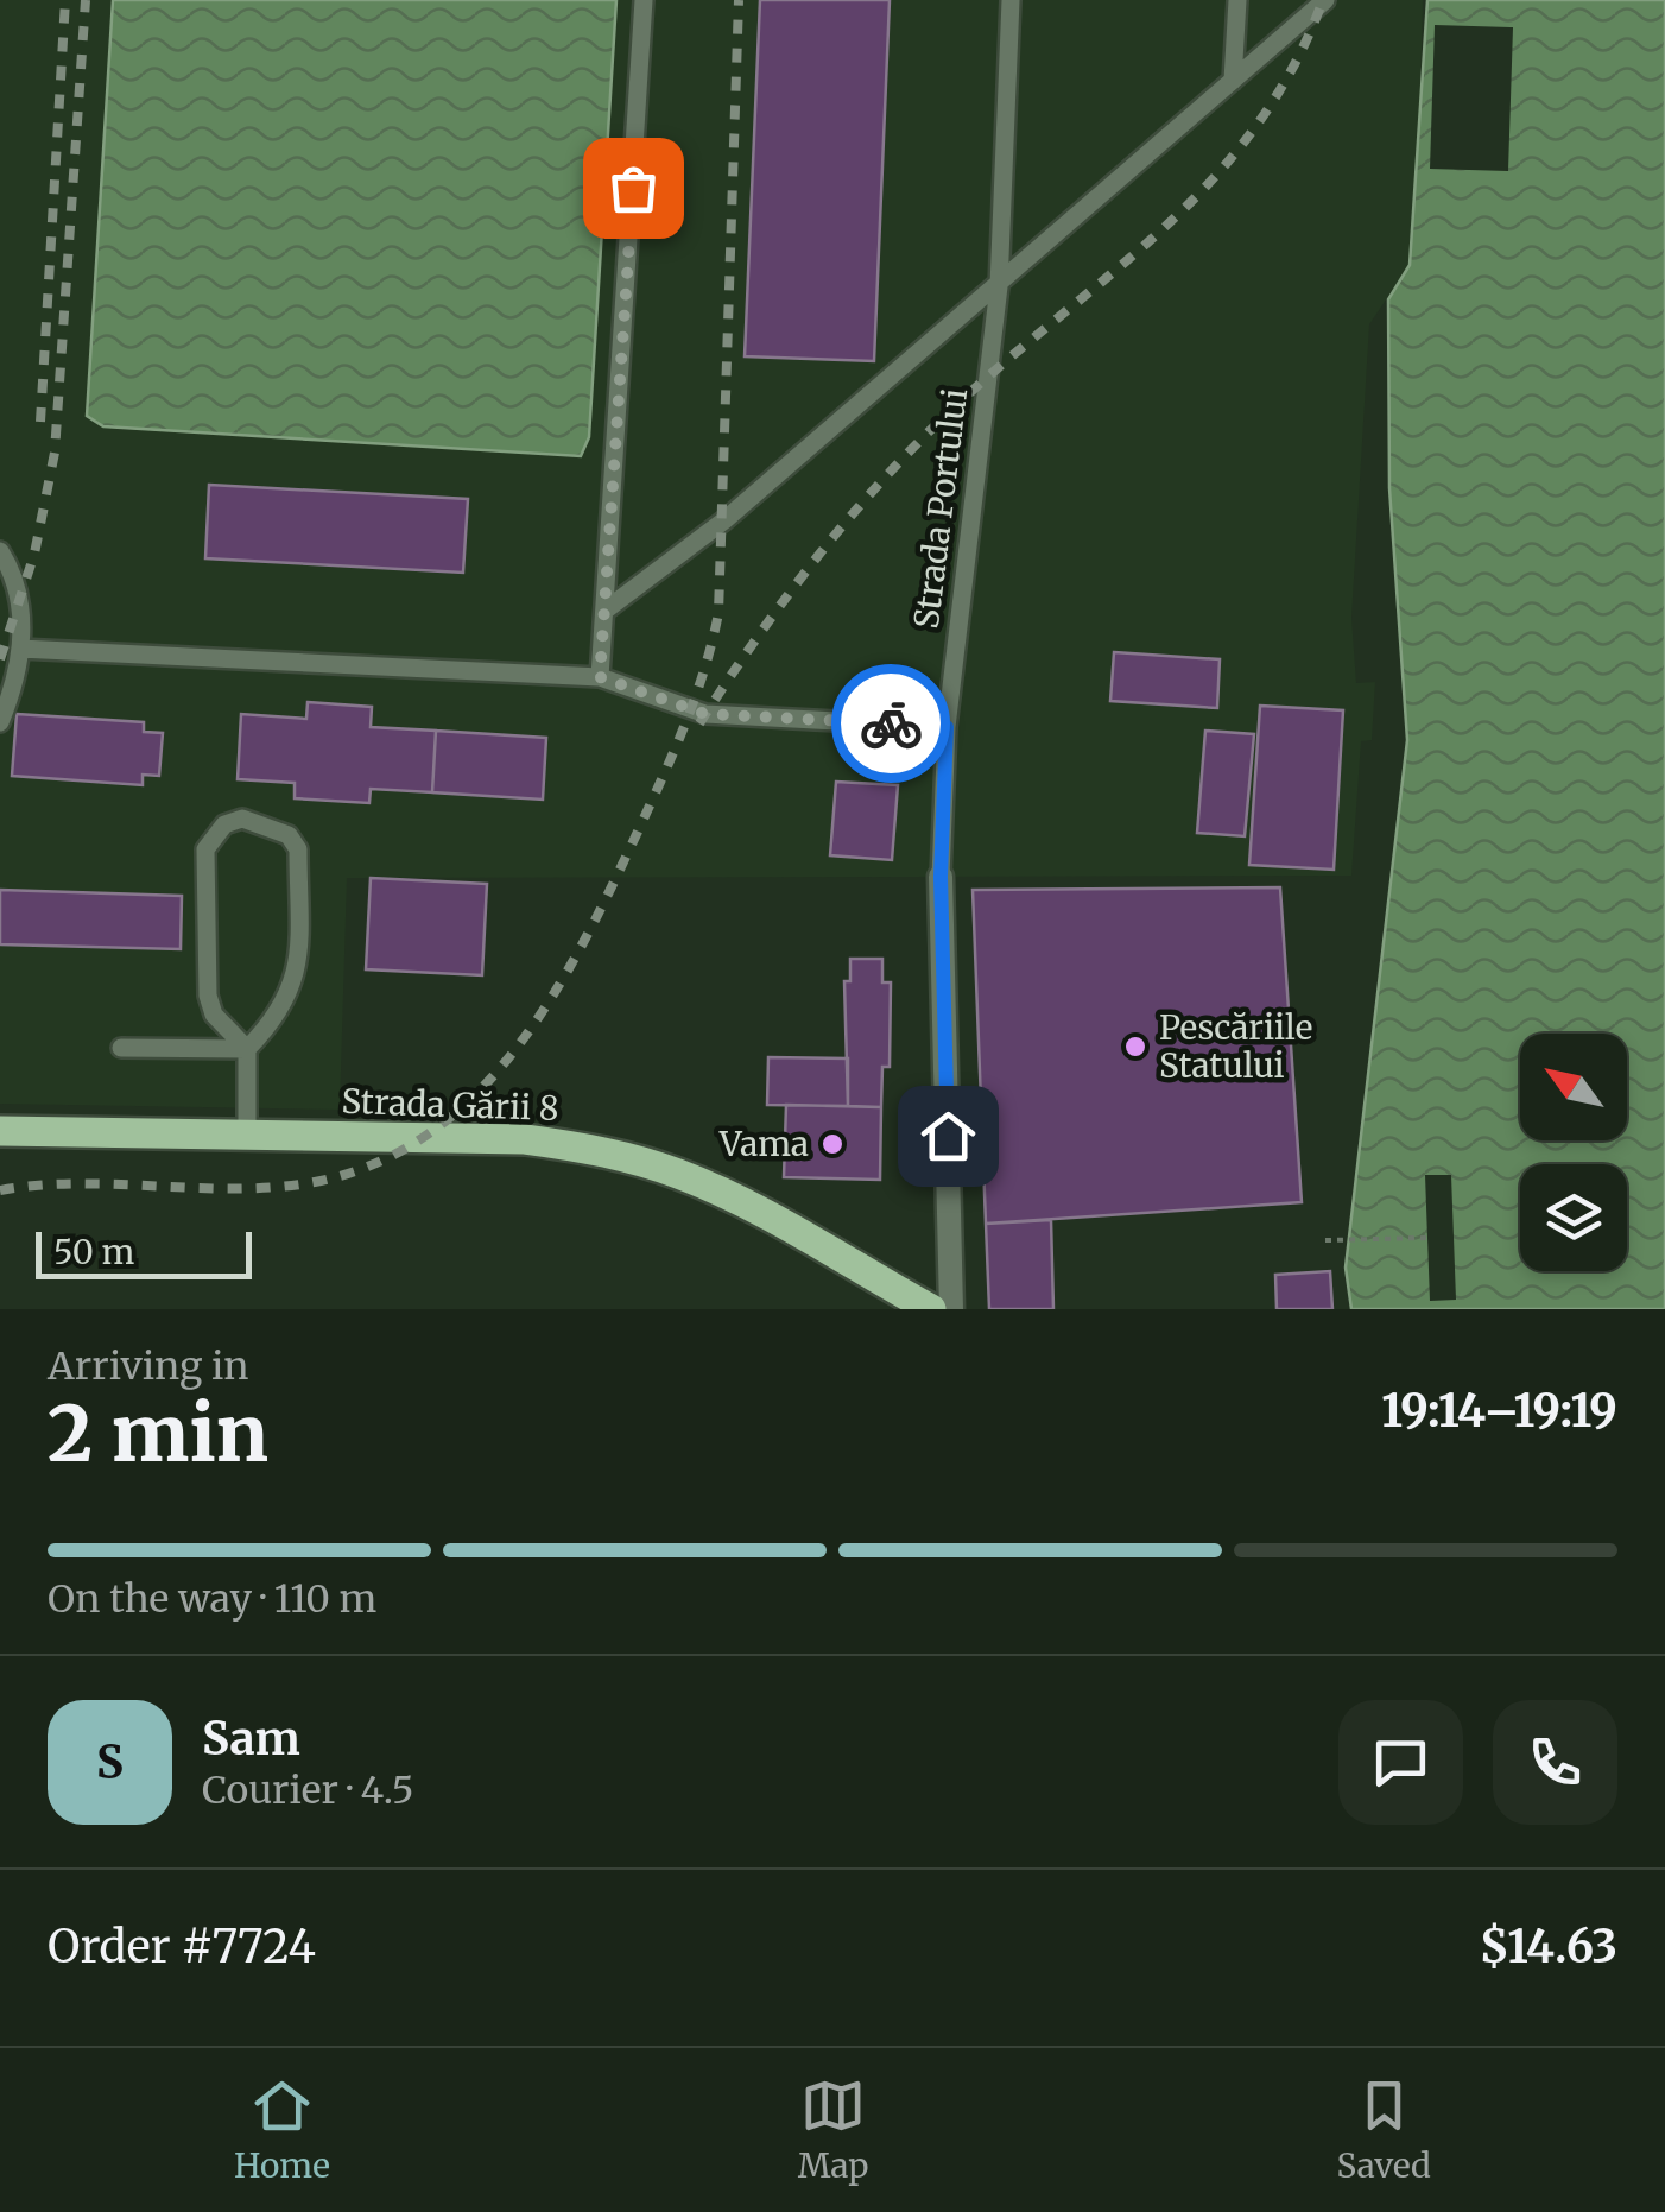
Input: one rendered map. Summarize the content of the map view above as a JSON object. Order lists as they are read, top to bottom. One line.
{"streets":{"main road":["Strada Gării 8"],"street":["Strada Portului"]},"places":["Pescăriile Statului","Vama"],"scale_bar":"50 m","north":"top left","page":{"scale":"50 m","heading":["2 min","Arriving in","19:14–19:19"],"panel":["Sam","Courier · 4.5","Order #7724","$14.63"],"bar":"On the way · 110 m","round":"S","tabs":["Home","Map","Saved"]}}
